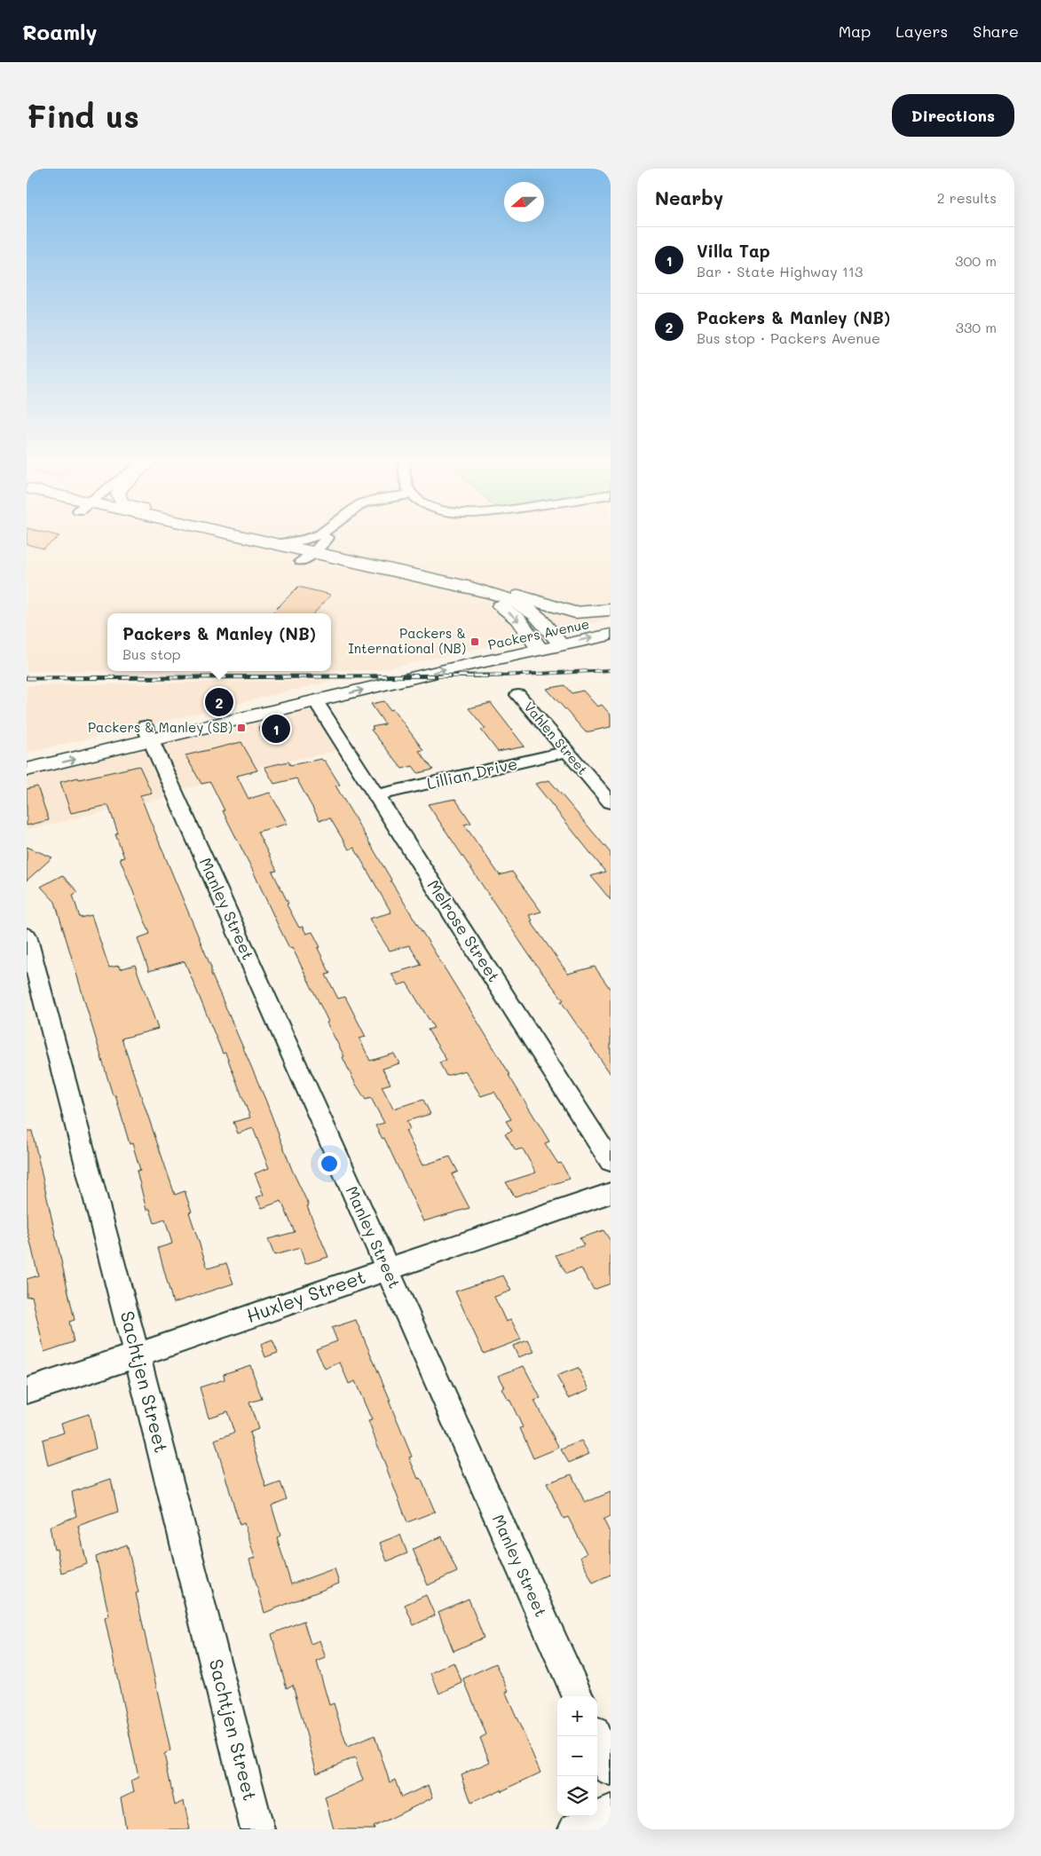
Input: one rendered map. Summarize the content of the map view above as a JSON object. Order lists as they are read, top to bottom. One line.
{"streets":{"main road":["Packers Avenue"],"street":["Vahlen Street","Lillian Drive","Manley Street","Melrose Street","Huxley Street","Sachtjen Street"]},"crossings":[["Packers Avenue","Manley Street"],["Packers Avenue","Melrose Street"],["Vahlen Street","Lillian Drive"],["Lillian Drive","Melrose Street"],["Manley Street","Huxley Street"],["Huxley Street","Sachtjen Street"]],"places":{"transit":["Packers & International (NB)","Packers & Manley (SB)"]},"north":"left","page":{"header":"Roamly","nav":["Map","Layers","Share"],"buttons":"Directions","title":"Find us","heading":["Nearby","2 results"],"list":[{"mark":"1","name":"Villa Tap","note":"Bar · State Highway 113","value":"300 m"},{"mark":"2","name":"Packers & Manley (NB)","note":"Bus stop · Packers Avenue","value":"330 m"}],"popup":["Packers & Manley (NB)","Bus stop"],"pins":["2","1"],"map_buttons":["+","−"]}}
